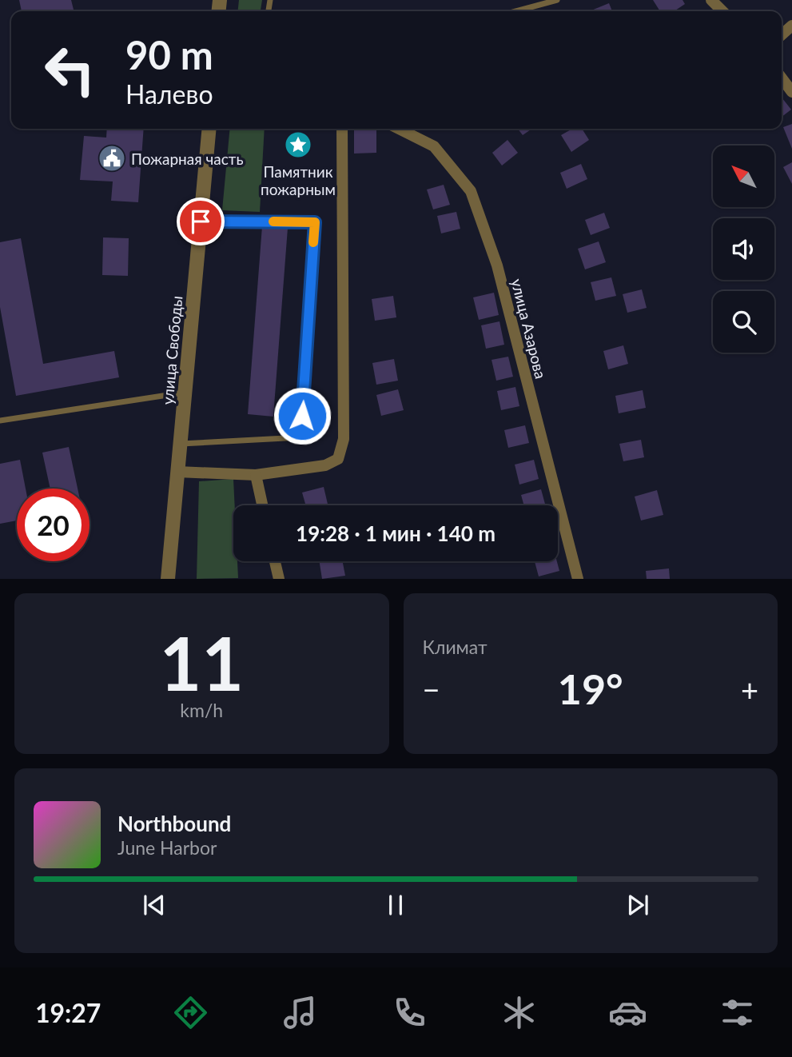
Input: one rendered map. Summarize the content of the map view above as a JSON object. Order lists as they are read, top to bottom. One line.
{"streets":{"street":["улица Азарова","улица Свободы"]},"places":{"place":["Памятник пожарным"],"public building":["Пожарная часть"]},"north":"top left","page":{"turn":["90 m","Налево"],"limit":"20","trip":"19:28 · 1 мин · 140 m","tile":[["11","km/h"],"Климат"],"heat":["−","19°","+"],"song":["Northbound","June Harbor"],"tabs":"19:27"}}
